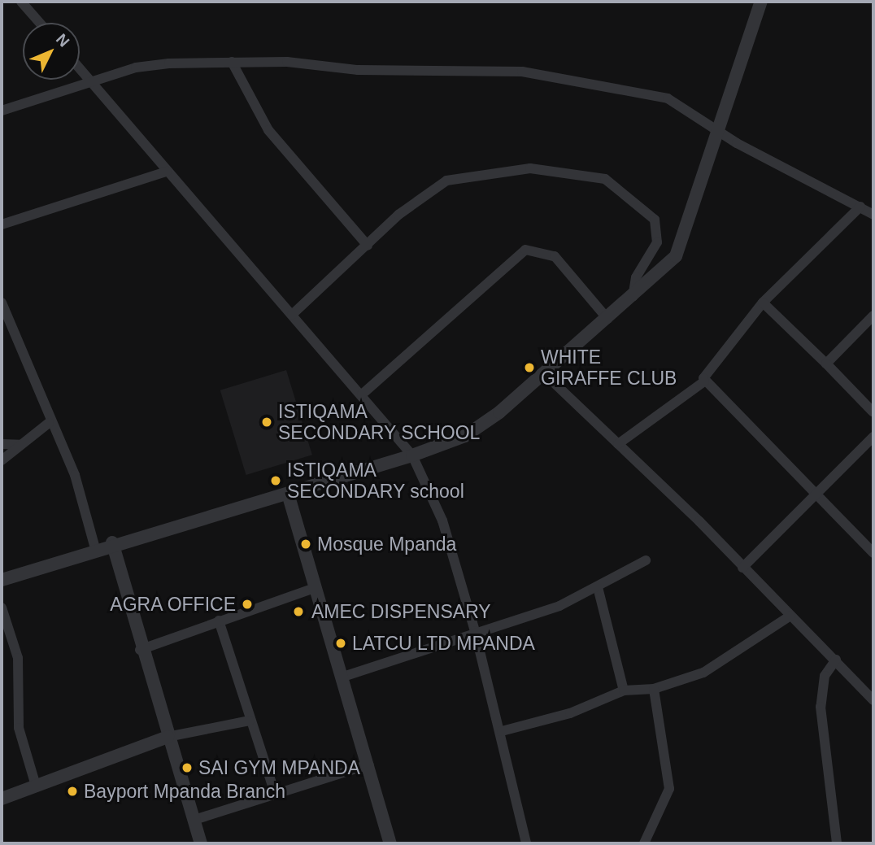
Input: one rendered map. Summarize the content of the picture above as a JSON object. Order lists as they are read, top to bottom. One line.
{"places":["WHITE GIRAFFE CLUB","ISTIQAMA SECONDARY SCHOOL","ISTIQAMA SECONDARY school","Mosque Mpanda","AGRA OFFICE","AMEC DISPENSARY","LATCU LTD MPANDA","SAI GYM MPANDA","Bayport Mpanda Branch"],"north":"top right"}
